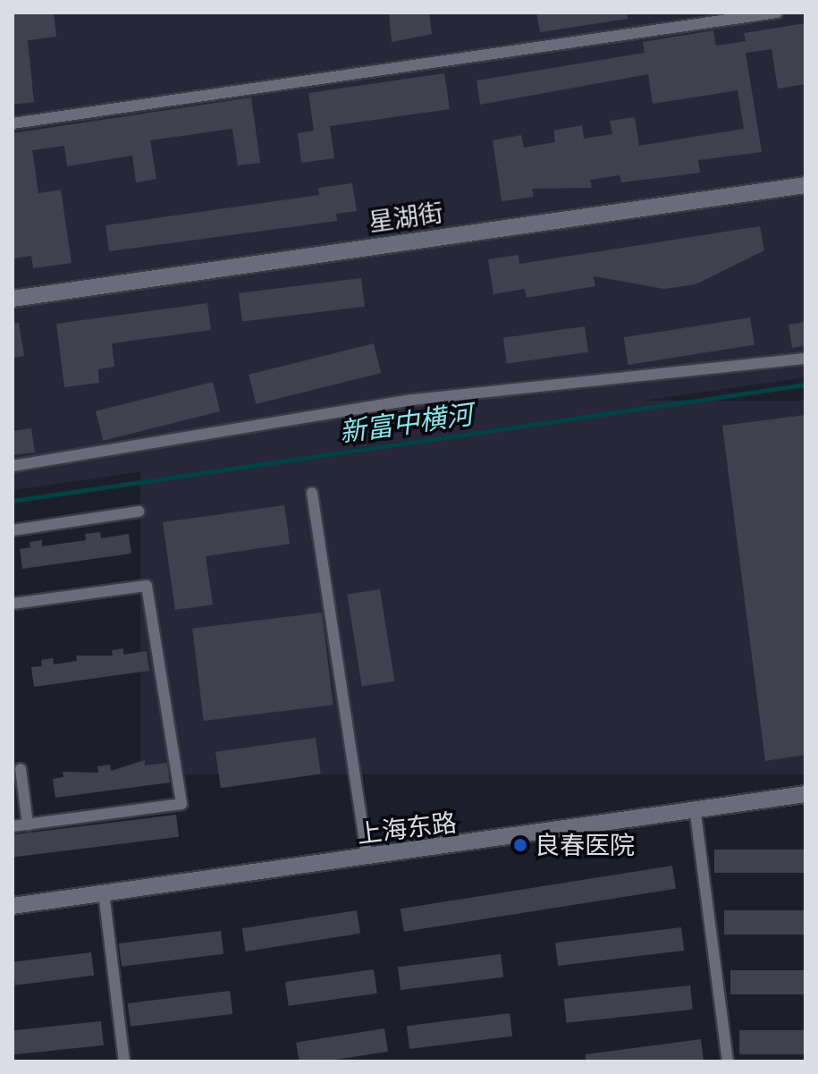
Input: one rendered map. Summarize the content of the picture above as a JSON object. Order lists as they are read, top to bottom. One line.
{"streets":{"street":["星湖街","上海东路"]},"water":["新富中横河"],"places":["良春医院"]}
